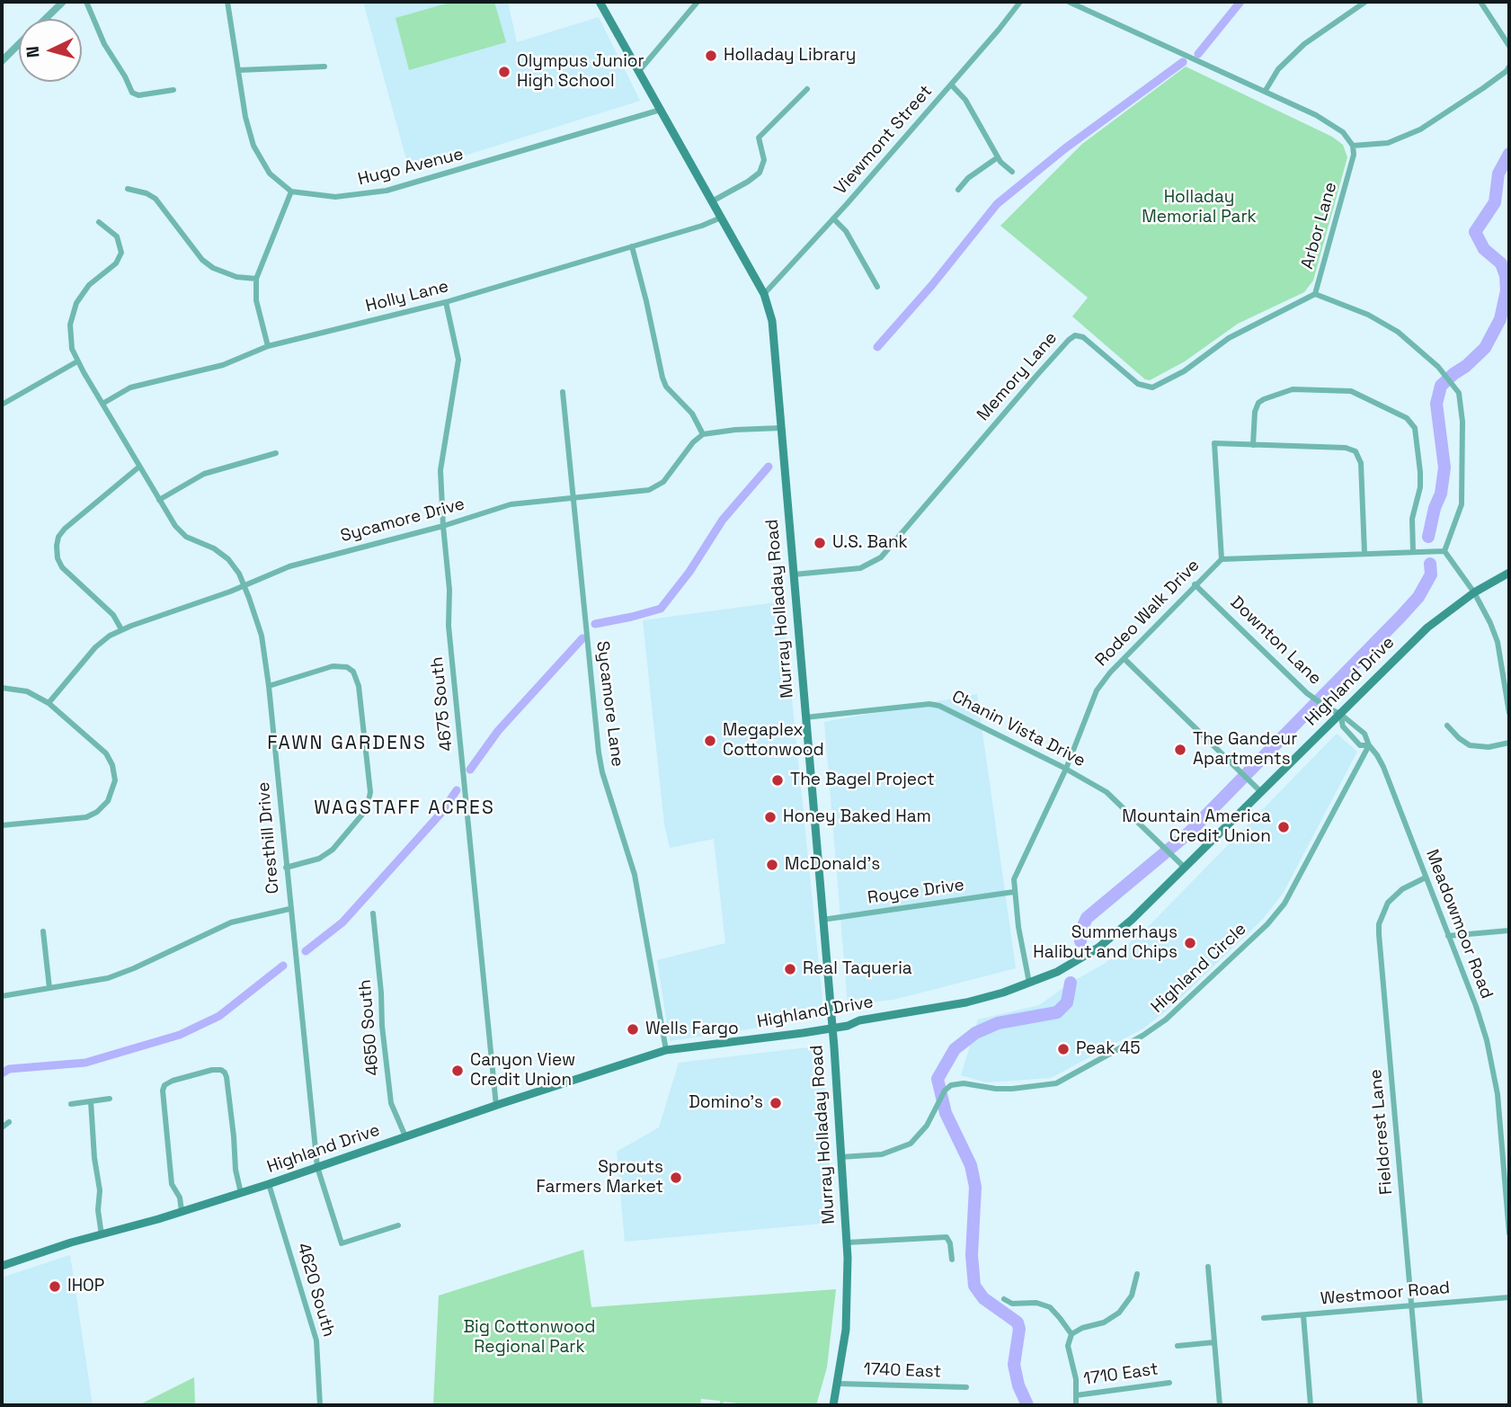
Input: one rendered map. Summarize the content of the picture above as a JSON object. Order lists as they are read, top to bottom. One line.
{"streets":{"main road":["Murray Holladay Road","Highland Drive"],"street":["Viewmont Street","Hugo Avenue","Arbor Lane","Holly Lane","Memory Lane","Sycamore Drive","Rodeo Walk Drive","Downton Lane","4675 South","Sycamore Lane","Chanin Vista Drive","Cresthill Drive","Royce Drive","Meadowmoor Road","Highland Circle","4650 South","Fieldcrest Lane","4620 South","Westmoor Road","1740 East","1710 East"]},"crossings":[["Viewmont Street","Murray Holladay Road"],["Hugo Avenue","Murray Holladay Road"],["Arbor Lane","Memory Lane"],["Arbor Lane","Rodeo Walk Drive"],["Holly Lane","Murray Holladay Road"],["Holly Lane","4675 South"],["Holly Lane","Cresthill Drive"],["Memory Lane","Murray Holladay Road"],["Sycamore Drive","4675 South"],["Sycamore Drive","Sycamore Lane"],["Sycamore Drive","Cresthill Drive"],["Murray Holladay Road","Highland Drive"],["Murray Holladay Road","Chanin Vista Drive"],["Murray Holladay Road","Royce Drive"],["Murray Holladay Road","Highland Circle"],["Murray Holladay Road","1740 East"],["Rodeo Walk Drive","Downton Lane"],["Rodeo Walk Drive","Highland Drive"],["Rodeo Walk Drive","Chanin Vista Drive"],["Rodeo Walk Drive","Royce Drive"],["Downton Lane","Highland Drive"],["Downton Lane","Meadowmoor Road"],["Highland Drive","4675 South"],["Highland Drive","Sycamore Lane"],["Highland Drive","Chanin Vista Drive"],["Highland Drive","Cresthill Drive"],["Highland Drive","Meadowmoor Road"],["Highland Drive","4650 South"],["Highland Drive","4620 South"],["Meadowmoor Road","Highland Circle"],["Meadowmoor Road","Fieldcrest Lane"],["Fieldcrest Lane","Westmoor Road"]],"districts":["FAWN GARDENS","WAGSTAFF ACRES"],"parks":["Holladay Memorial Park","Big Cottonwood Regional Park"],"places":["Holladay Library","Olympus Junior High School","U.S. Bank","Megaplex Cottonwood","The Gandeur Apartments","The Bagel Project","Honey Baked Ham","Mountain America Credit Union","McDonald's","Summerhays Halibut and Chips","Real Taqueria","Wells Fargo","Peak 45","Canyon View Credit Union","Domino's","Sprouts Farmers Market","IHOP"],"north":"left"}
